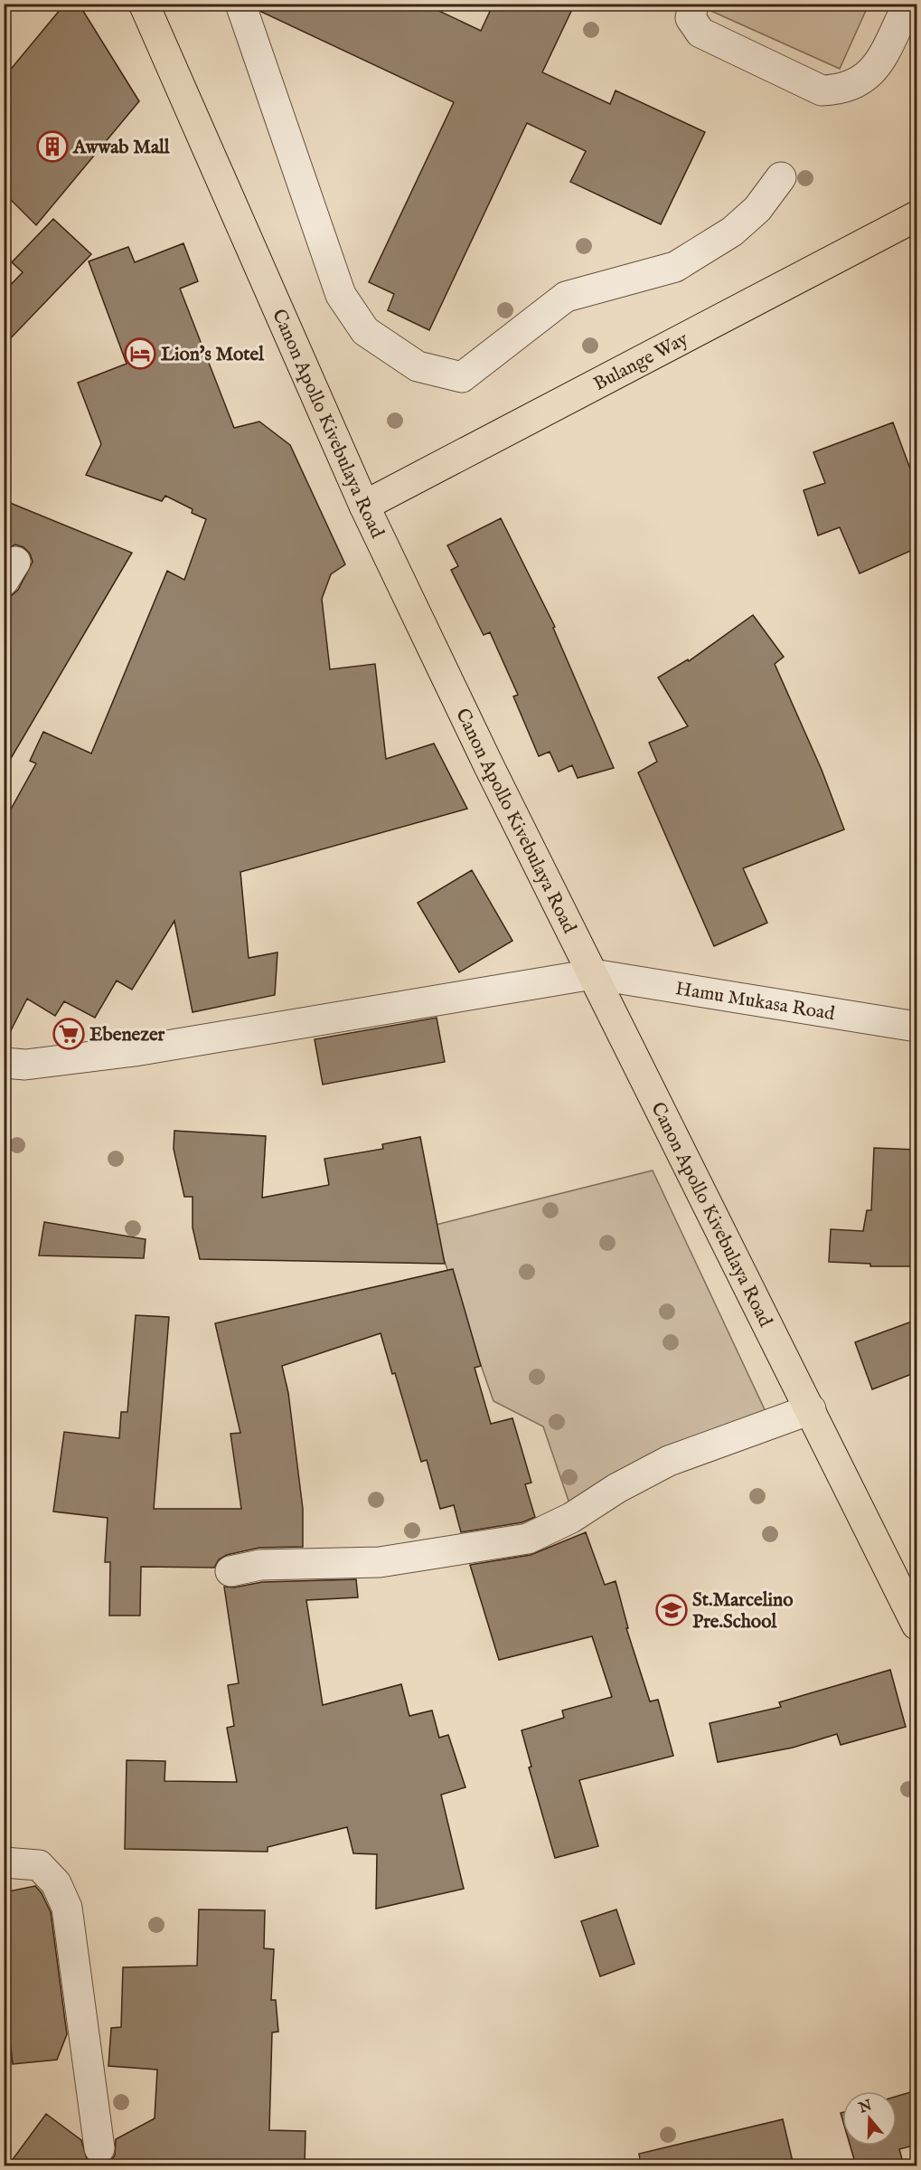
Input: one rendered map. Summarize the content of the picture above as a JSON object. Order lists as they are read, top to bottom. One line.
{"streets":{"main road":["Bulange Way","Canon Apollo Kivebulaya Road"],"street":["Hamu Mukasa Road"]},"crossings":[["Bulange Way","Canon Apollo Kivebulaya Road"],["Canon Apollo Kivebulaya Road","Hamu Mukasa Road"]],"places":{"building":["Awwab Mall"],"hotel":["Lion's Motel"],"supermarket":["Ebenezer"],"school or university":["St.Marcelino Pre.School"]},"north":"top"}
